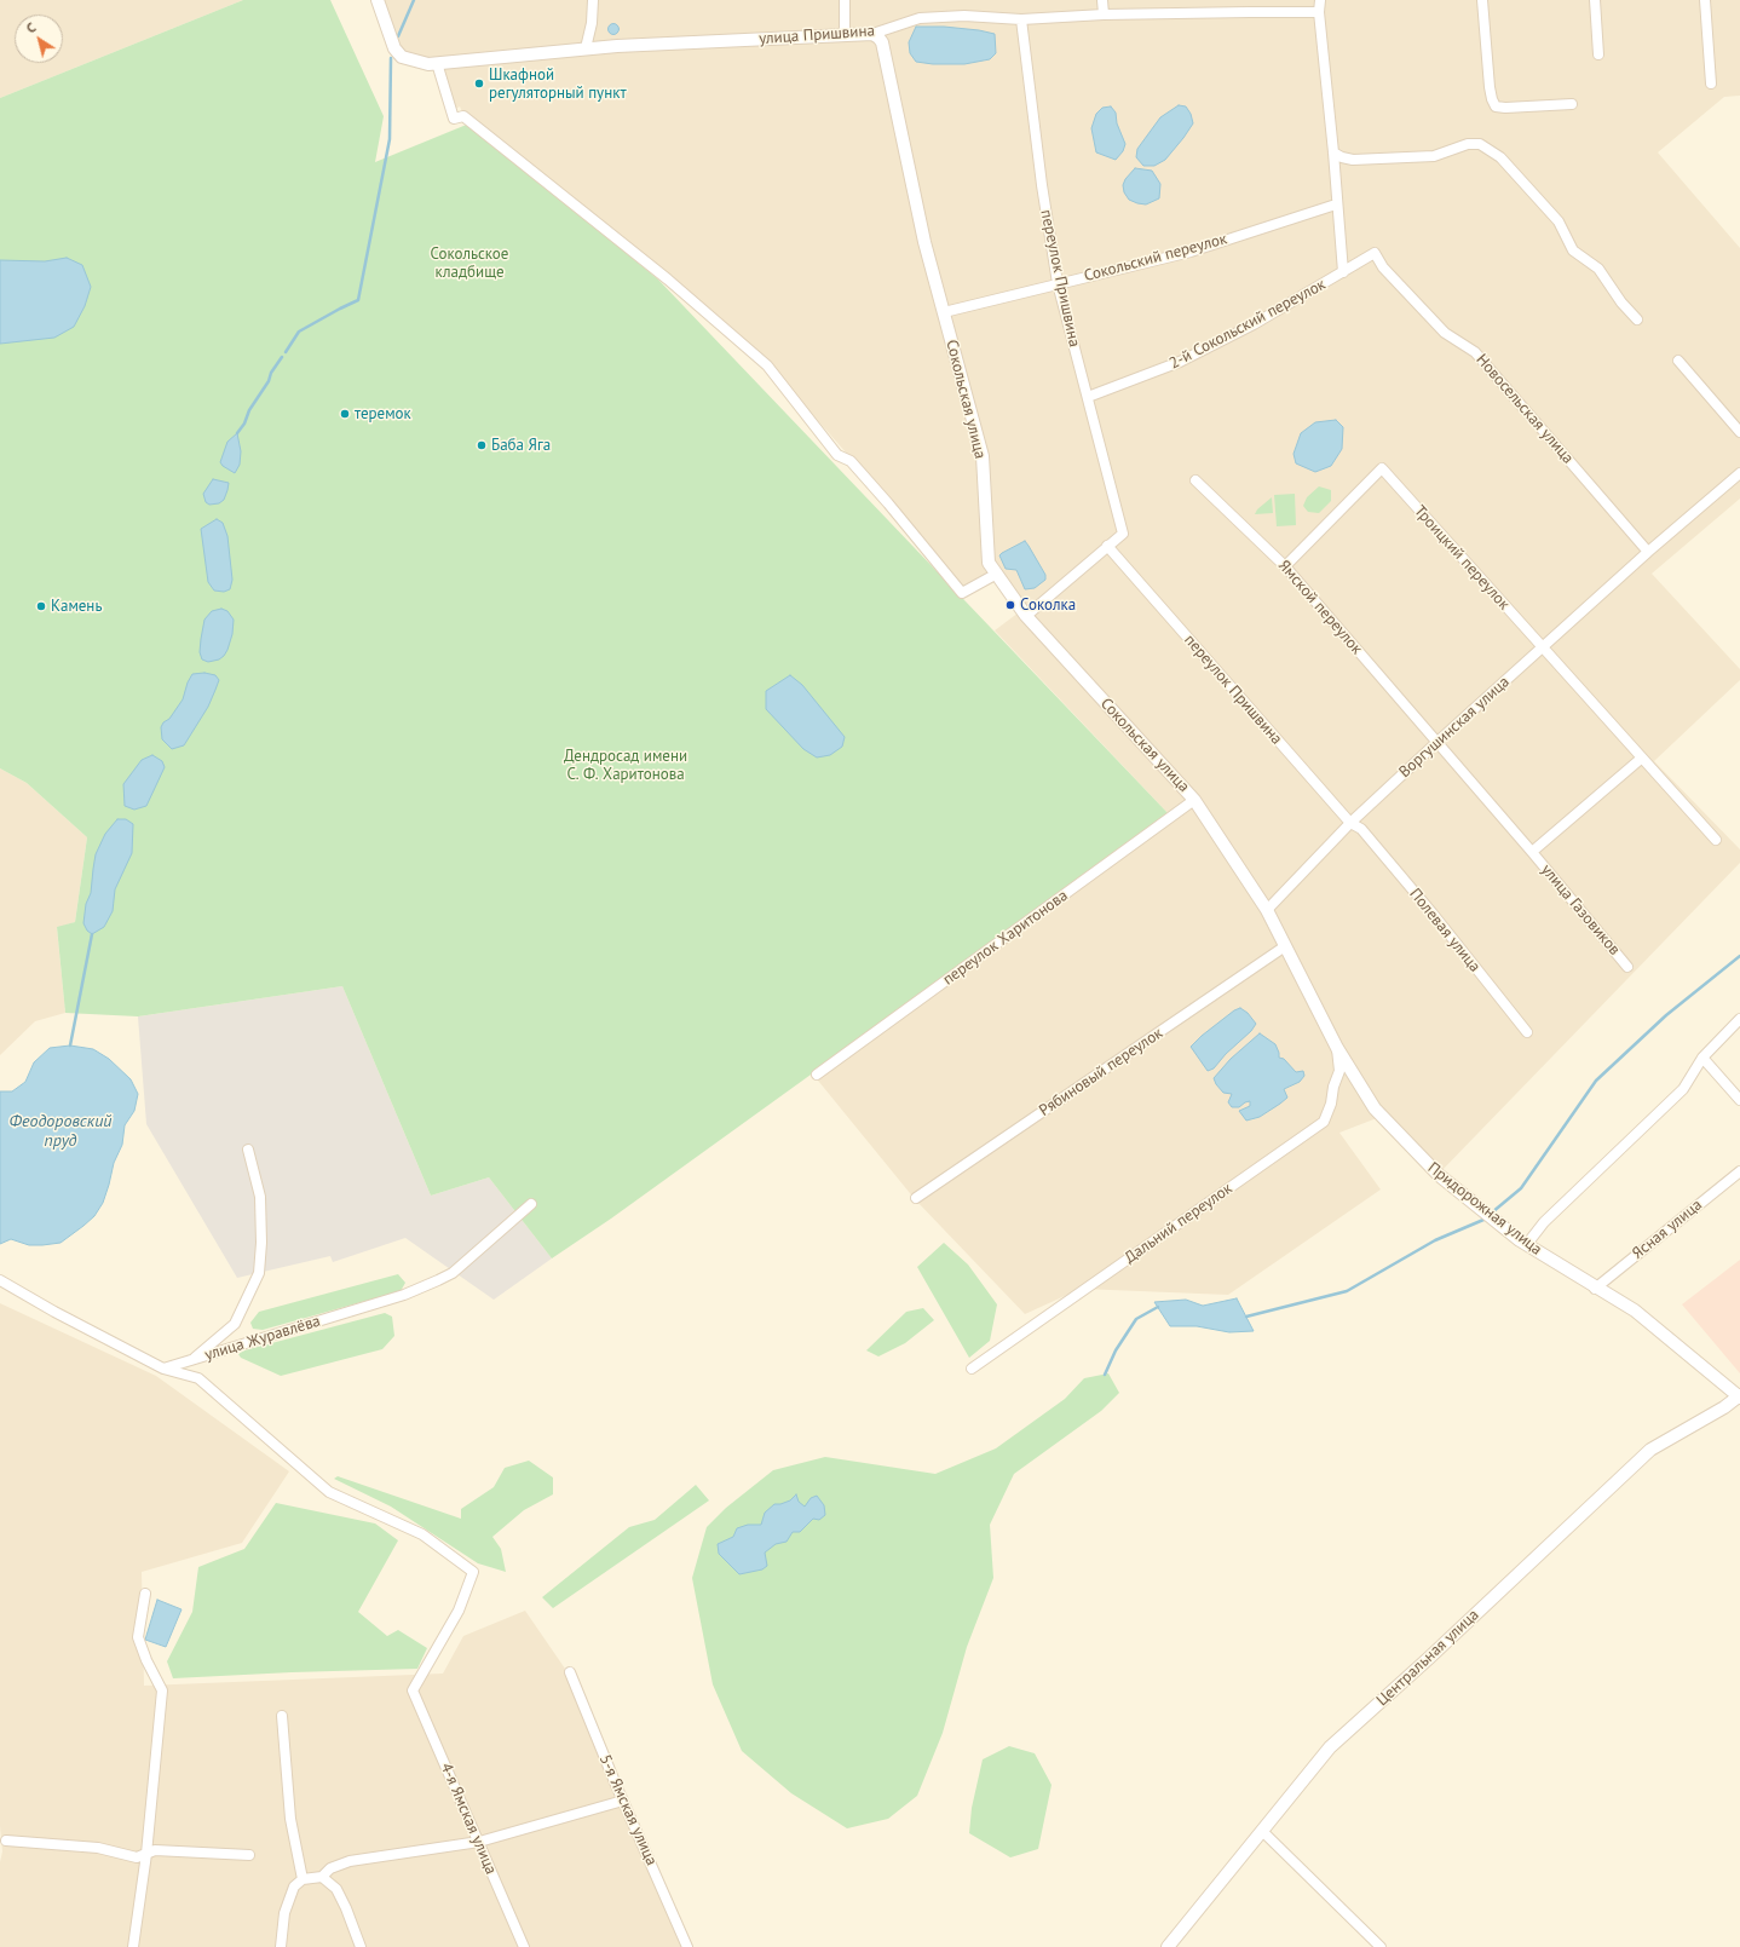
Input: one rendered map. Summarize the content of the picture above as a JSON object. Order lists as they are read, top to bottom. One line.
{"streets":{"street":["улица Пришвина","Сокольский переулок","переулок Пришвина","2-й Сокольский переулок","Сокольская улица","Новосельская улица","Троицкий переулок","Ямской переулок","Воргушинская улица","улица Газовиков","Полевая улица","переулок Харитонова","Рябиновый переулок","Придорожная улица","Дальний переулок","Ясная улица","улица Журавлёва","Центральная улица","5-я Ямская улица","4-я Ямская улица"]},"crossings":[["улица Пришвина","переулок Пришвина"],["улица Пришвина","Сокольская улица"],["Сокольский переулок","переулок Пришвина"],["Сокольский переулок","Сокольская улица"],["переулок Пришвина","2-й Сокольский переулок"],["переулок Пришвина","Воргушинская улица"],["переулок Пришвина","Полевая улица"],["2-й Сокольский переулок","Новосельская улица"],["Сокольская улица","Воргушинская улица"],["Сокольская улица","переулок Харитонова"],["Сокольская улица","Придорожная улица"],["Новосельская улица","Воргушинская улица"],["Троицкий переулок","Ямской переулок"],["Троицкий переулок","Воргушинская улица"],["Ямской переулок","Воргушинская улица"],["Ямской переулок","улица Газовиков"],["Воргушинская улица","Придорожная улица"],["Рябиновый переулок","Придорожная улица"],["Придорожная улица","Дальний переулок"],["Придорожная улица","Ясная улица"],["Придорожная улица","Центральная улица"],["улица Журавлёва","4-я Ямская улица"]],"water":["Феодоровский пруд"],"parks":["Сокольское кладбище","Дендросад имени С. Ф. Харитонова"],"places":["Шкафной регуляторный пункт","теремок","Баба Яга","Соколка","Камень"],"north":"top left"}
